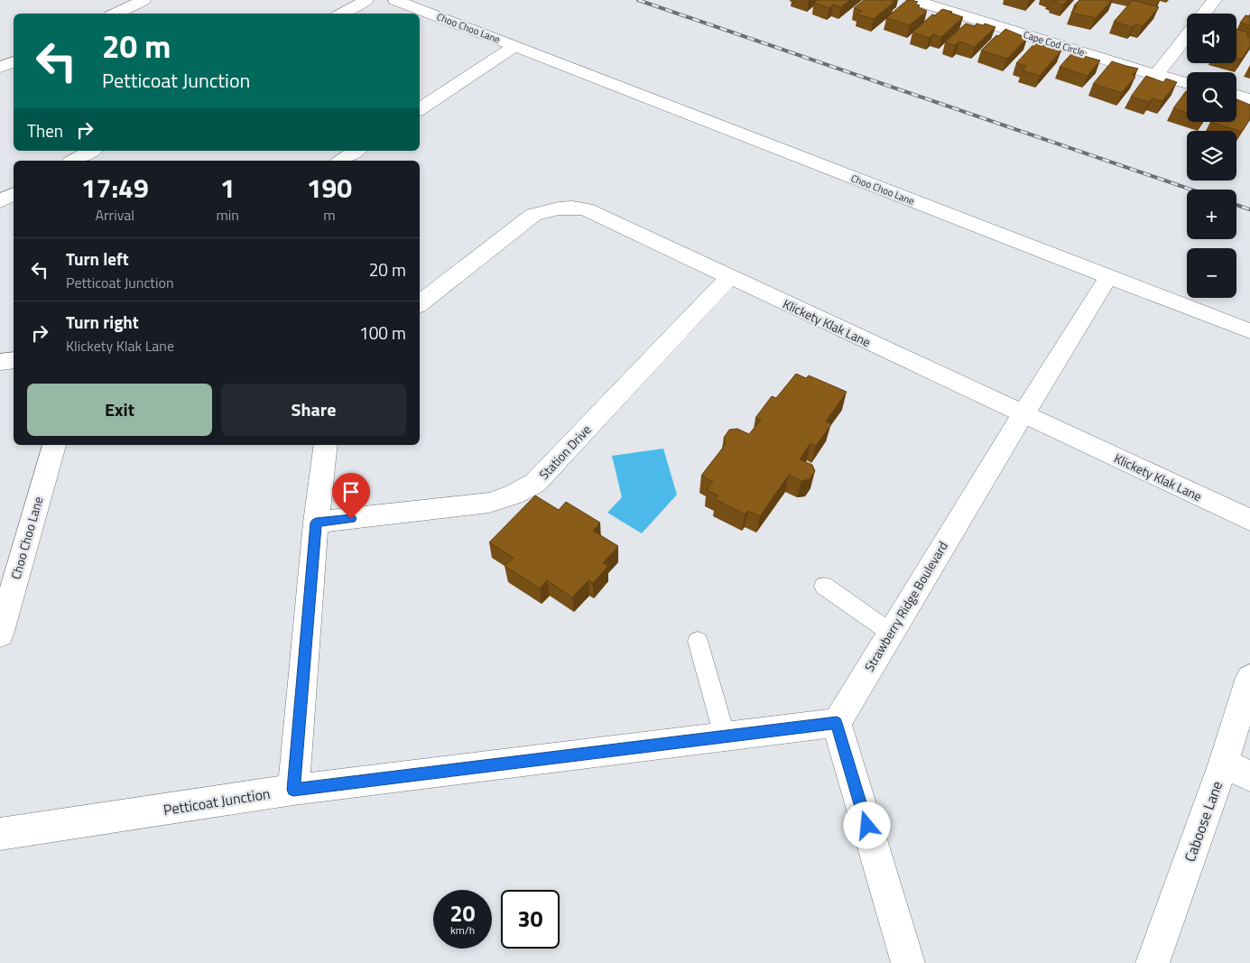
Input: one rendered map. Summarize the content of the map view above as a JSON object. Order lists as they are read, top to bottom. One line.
{"streets":{"street":["Choo Choo Lane","Cape Cod Circle","Klickety Klak Lane","Station Drive","Strawberry Ridge Boulevard","Petticoat Junction","Caboose Lane"]},"crossings":[["Choo Choo Lane","Strawberry Ridge Boulevard"],["Klickety Klak Lane","Station Drive"],["Klickety Klak Lane","Strawberry Ridge Boulevard"],["Strawberry Ridge Boulevard","Petticoat Junction"]],"page":{"map_buttons":["+","−"],"turn":["20 m","Petticoat Junction"],"then":"Then","eta":["17:49","Arrival","1","min","190","m"],"list":[{"name":"Turn left","note":"Petticoat Junction","value":"20 m"},{"name":"Turn right","note":"Klickety Klak Lane","value":"100 m"}],"buttons":["Exit","Share"],"speed":"20 km/h","limit":"30"}}
